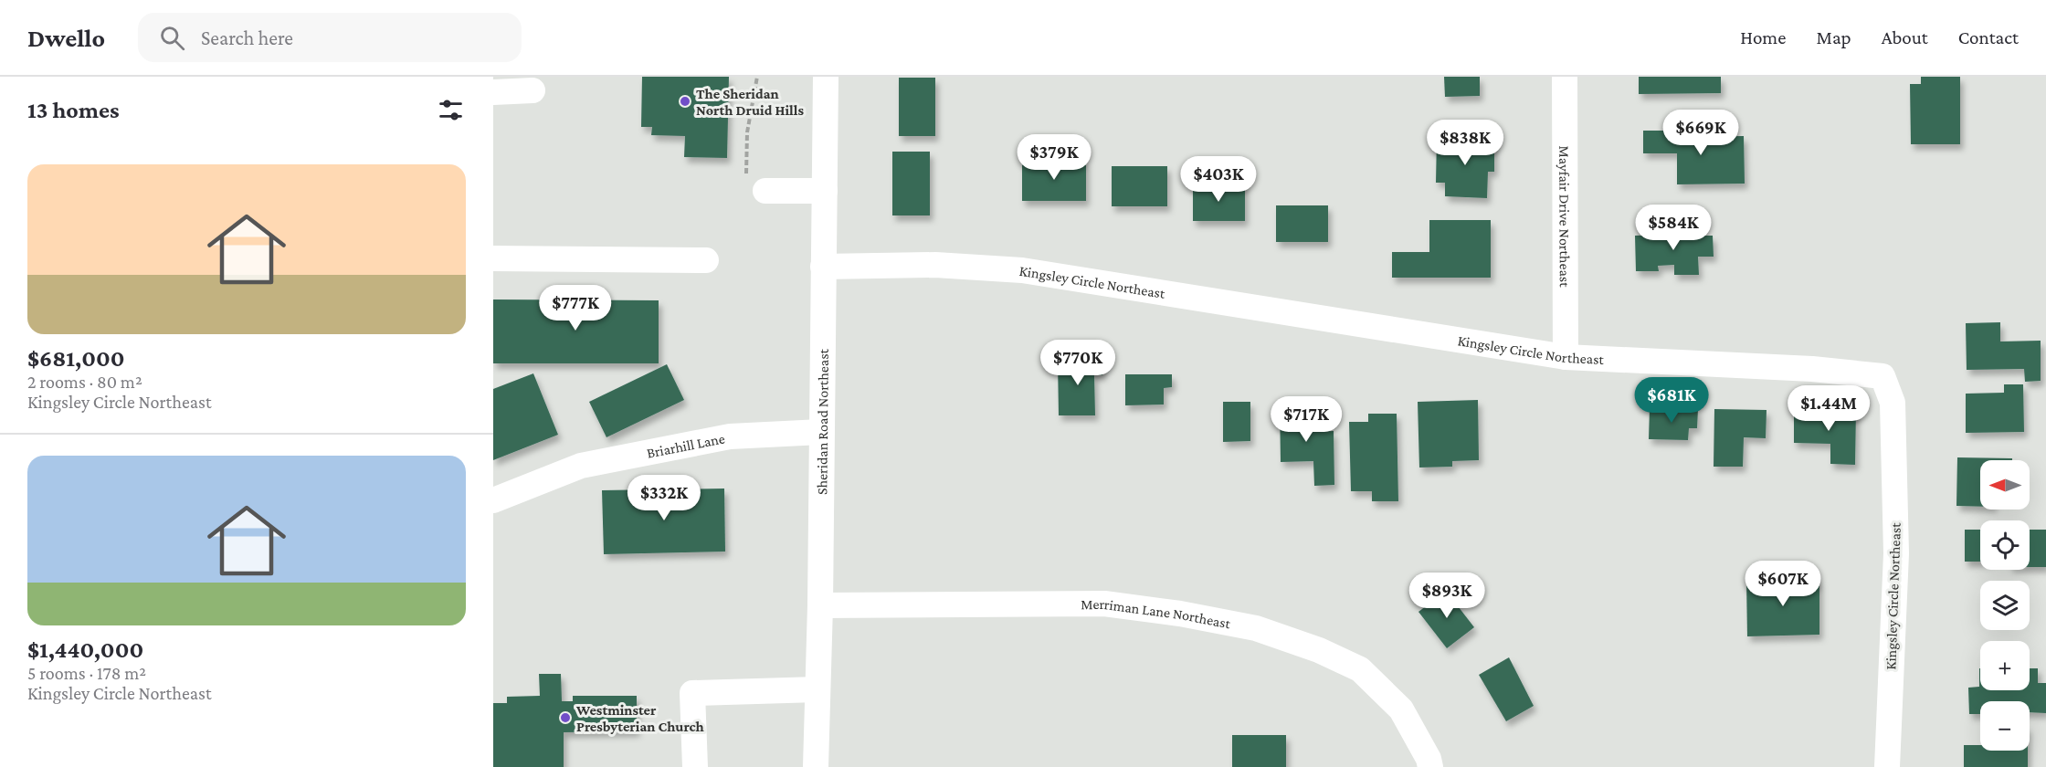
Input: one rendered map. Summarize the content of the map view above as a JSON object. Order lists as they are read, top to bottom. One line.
{"streets":{"street":["Mayfair Drive Northeast","Kingsley Circle Northeast","Sheridan Road Northeast","Briarhill Lane","Merriman Lane Northeast"]},"crossings":[["Mayfair Drive Northeast","Kingsley Circle Northeast"],["Kingsley Circle Northeast","Sheridan Road Northeast"],["Sheridan Road Northeast","Briarhill Lane"],["Sheridan Road Northeast","Merriman Lane Northeast"]],"places":["The Sheridan North Druid Hills","Westminster Presbyterian Church"],"north":"left","page":{"header":"Dwello","search":"Search here","nav":["Home","Map","About","Contact"],"heading":"13 homes","price":["$669K","$838K","$379K","$403K","$584K","$777K","$770K","$681K","$1.44M","$717K","$332K","$607K","$893K"],"list":[{"name":"$681,000","note":"2 rooms · 80 m² · Kingsley Circle Northeast"},{"name":"$1,440,000","note":"5 rooms · 178 m² · Kingsley Circle Northeast"}],"map_buttons":["+","−"]}}
